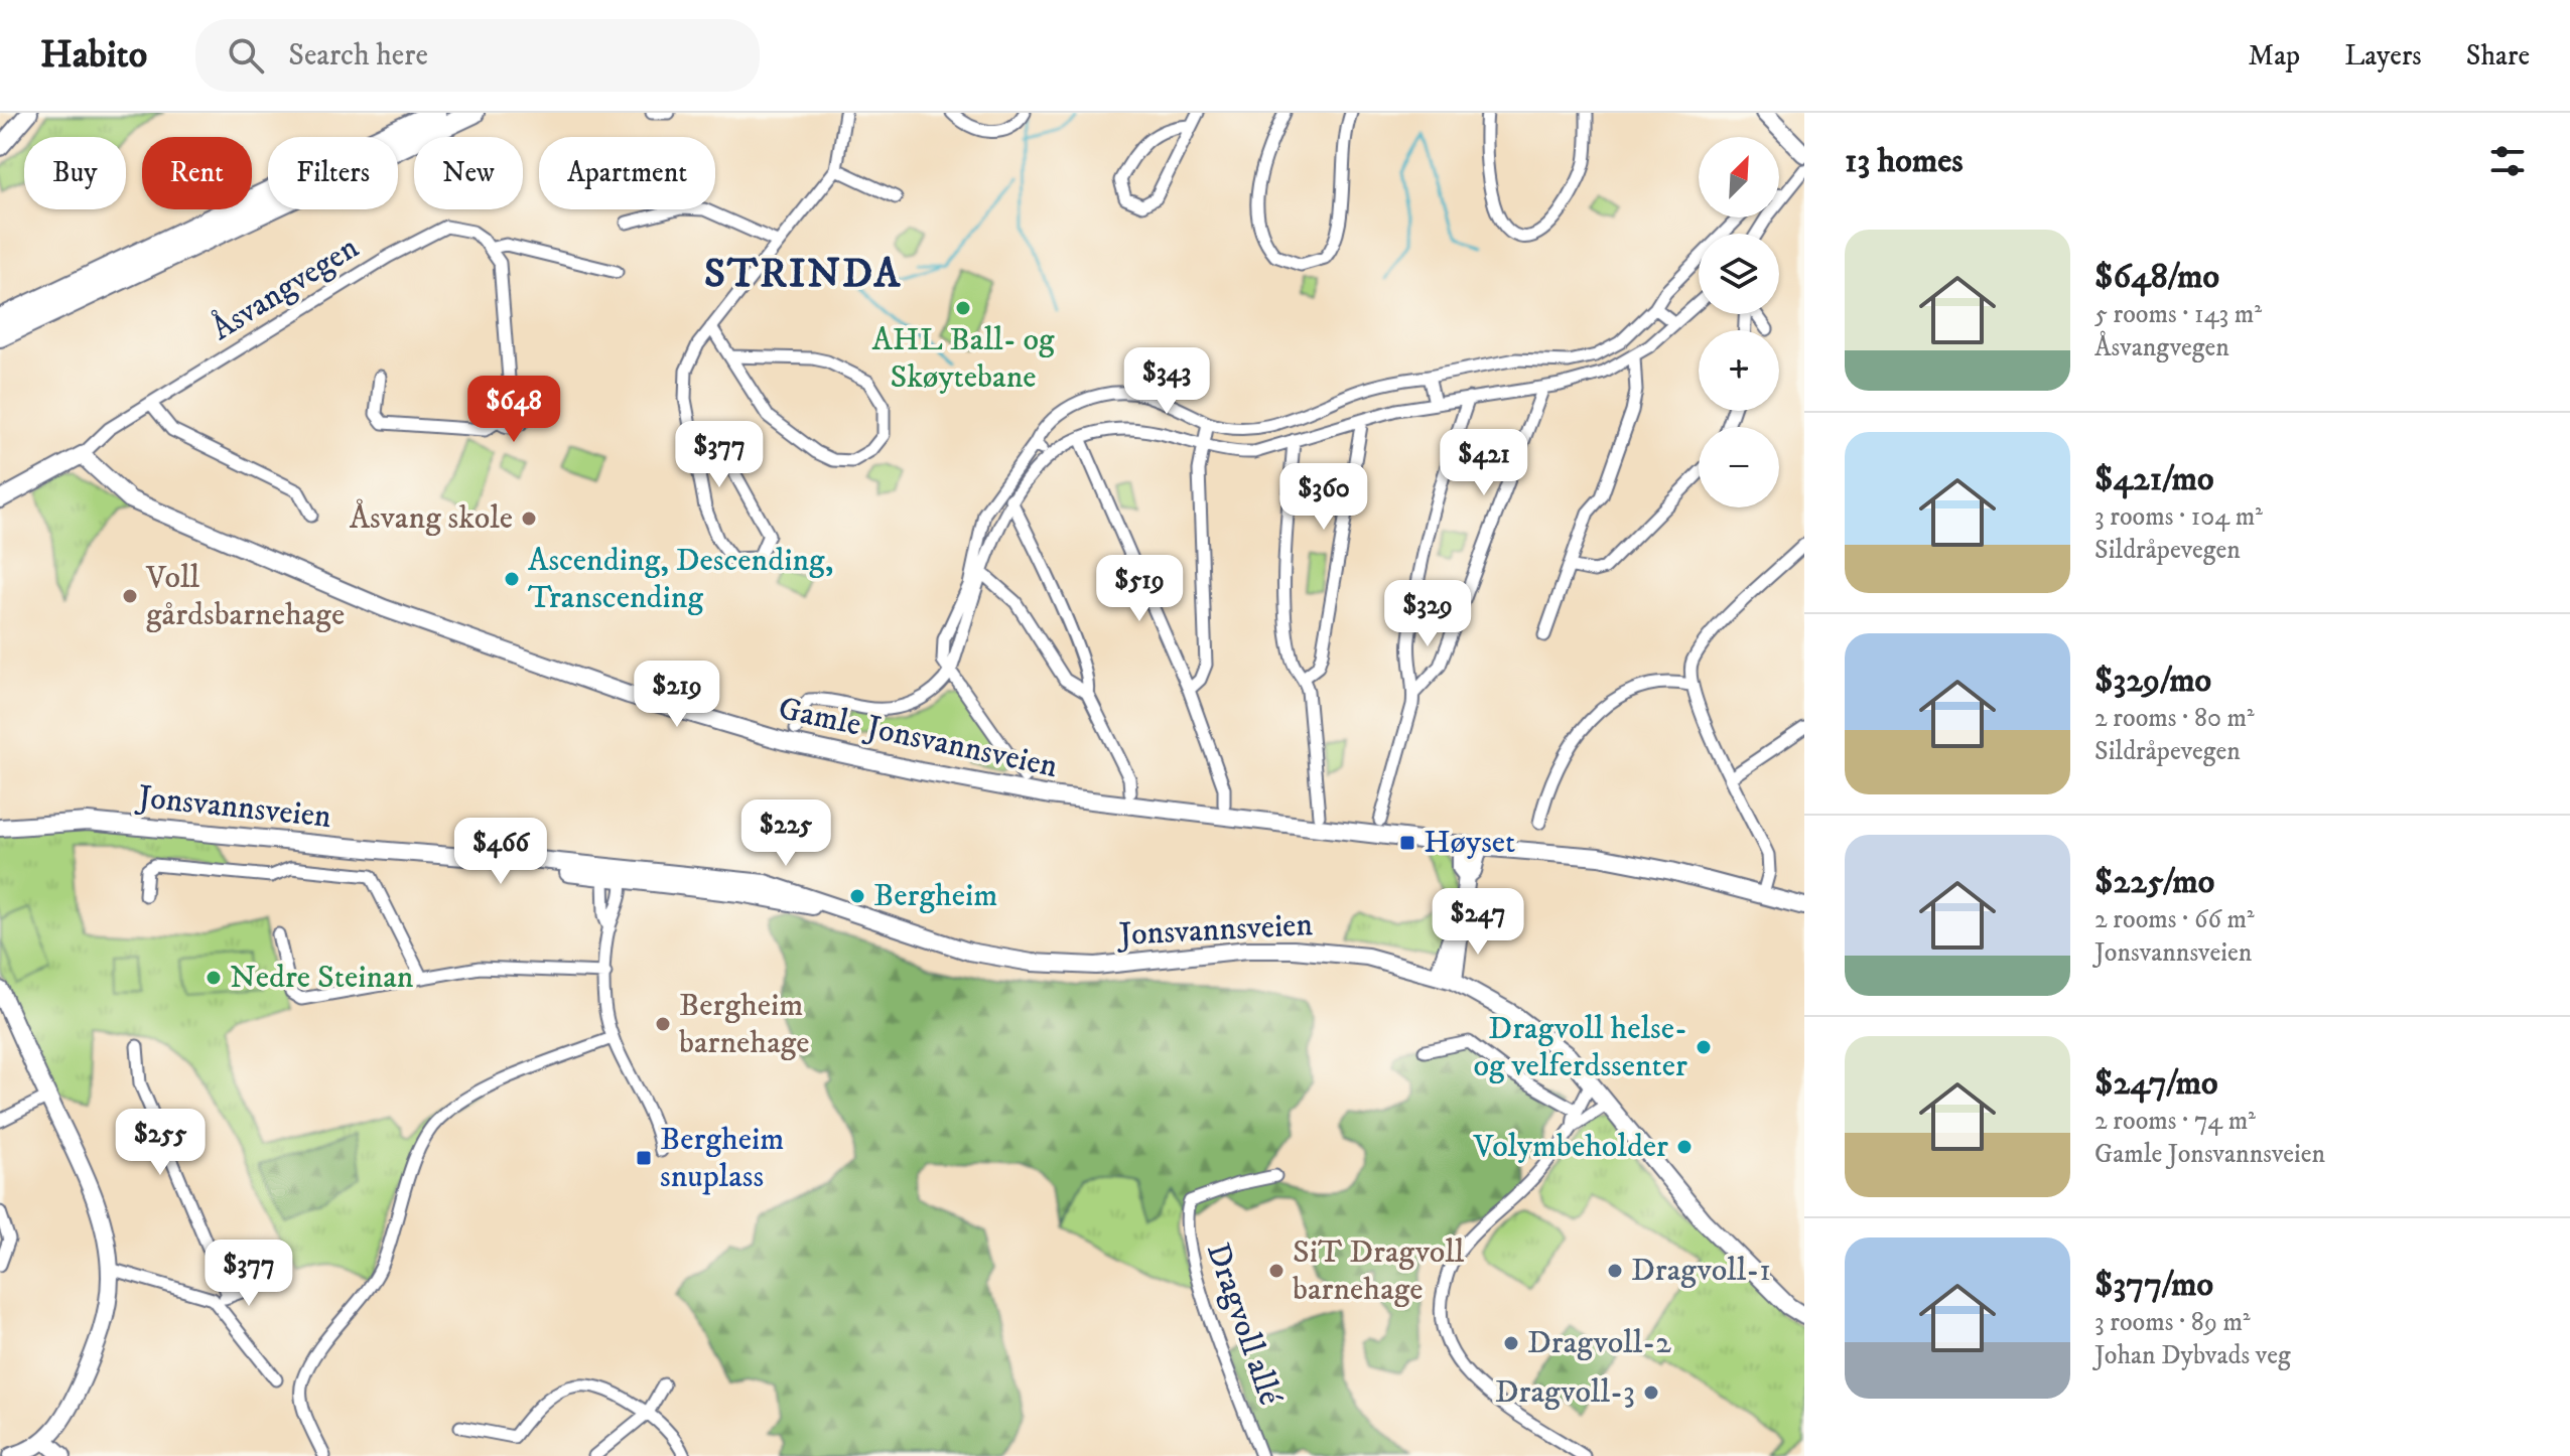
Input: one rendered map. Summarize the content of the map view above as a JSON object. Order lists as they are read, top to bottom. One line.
{"streets":{"main road":["Gamle Jonsvannsveien","Jonsvannsveien"],"street":["Åsvangvegen","Dragvoll allé"]},"crossings":[["Åsvangvegen","Gamle Jonsvannsveien"]],"districts":["STRINDA"],"places":{"other":["AHL Ball- og Skøytebane","Åsvang skole","Ascending, Descending, Transcending","Voll gårdsbarnehage","Bergheim","Nedre Steinan","Bergheim barnehage","Dragvoll helse- og velferdssenter","Volymbeholder","SiT Dragvoll barnehage","Dragvoll-1","Dragvoll-2","Dragvoll-3"],"transit":["Høyset","Bergheim snuplass"]},"north":"top right","page":{"header":"Habito","search":"Search here","nav":["Map","Layers","Share"],"heading":"13 homes","map_buttons":["+","−"],"chip":["Buy","Rent","Filters","New","Apartment"],"list":[{"name":"$648/mo","note":"5 rooms · 143 m² · Åsvangvegen"},{"name":"$421/mo","note":"3 rooms · 104 m² · Sildråpevegen"},{"name":"$329/mo","note":"2 rooms · 80 m² · Sildråpevegen"},{"name":"$225/mo","note":"2 rooms · 66 m² · Jonsvannsveien"},{"name":"$247/mo","note":"2 rooms · 74 m² · Gamle Jonsvannsveien"},{"name":"$377/mo","note":"3 rooms · 89 m² · Johan Dybvads veg"}],"price":["$343","$648","$377","$421","$360","$519","$329","$219","$225","$466","$247","$255","$377"]}}
